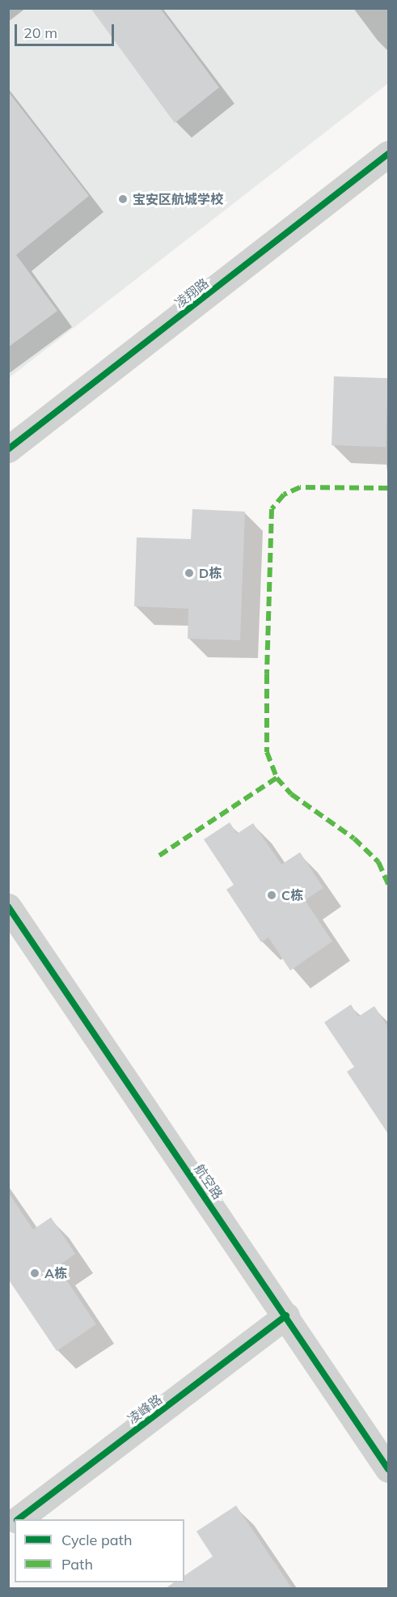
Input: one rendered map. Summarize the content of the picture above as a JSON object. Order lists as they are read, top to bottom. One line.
{"streets":{"street":["凌翔路","航空路","凌峰路"]},"crossings":[["航空路","凌峰路"]],"places":["宝安区航城学校","D栋","C栋","A栋"],"legend":["Cycle path","Path"],"scale_bar":"20 m"}
